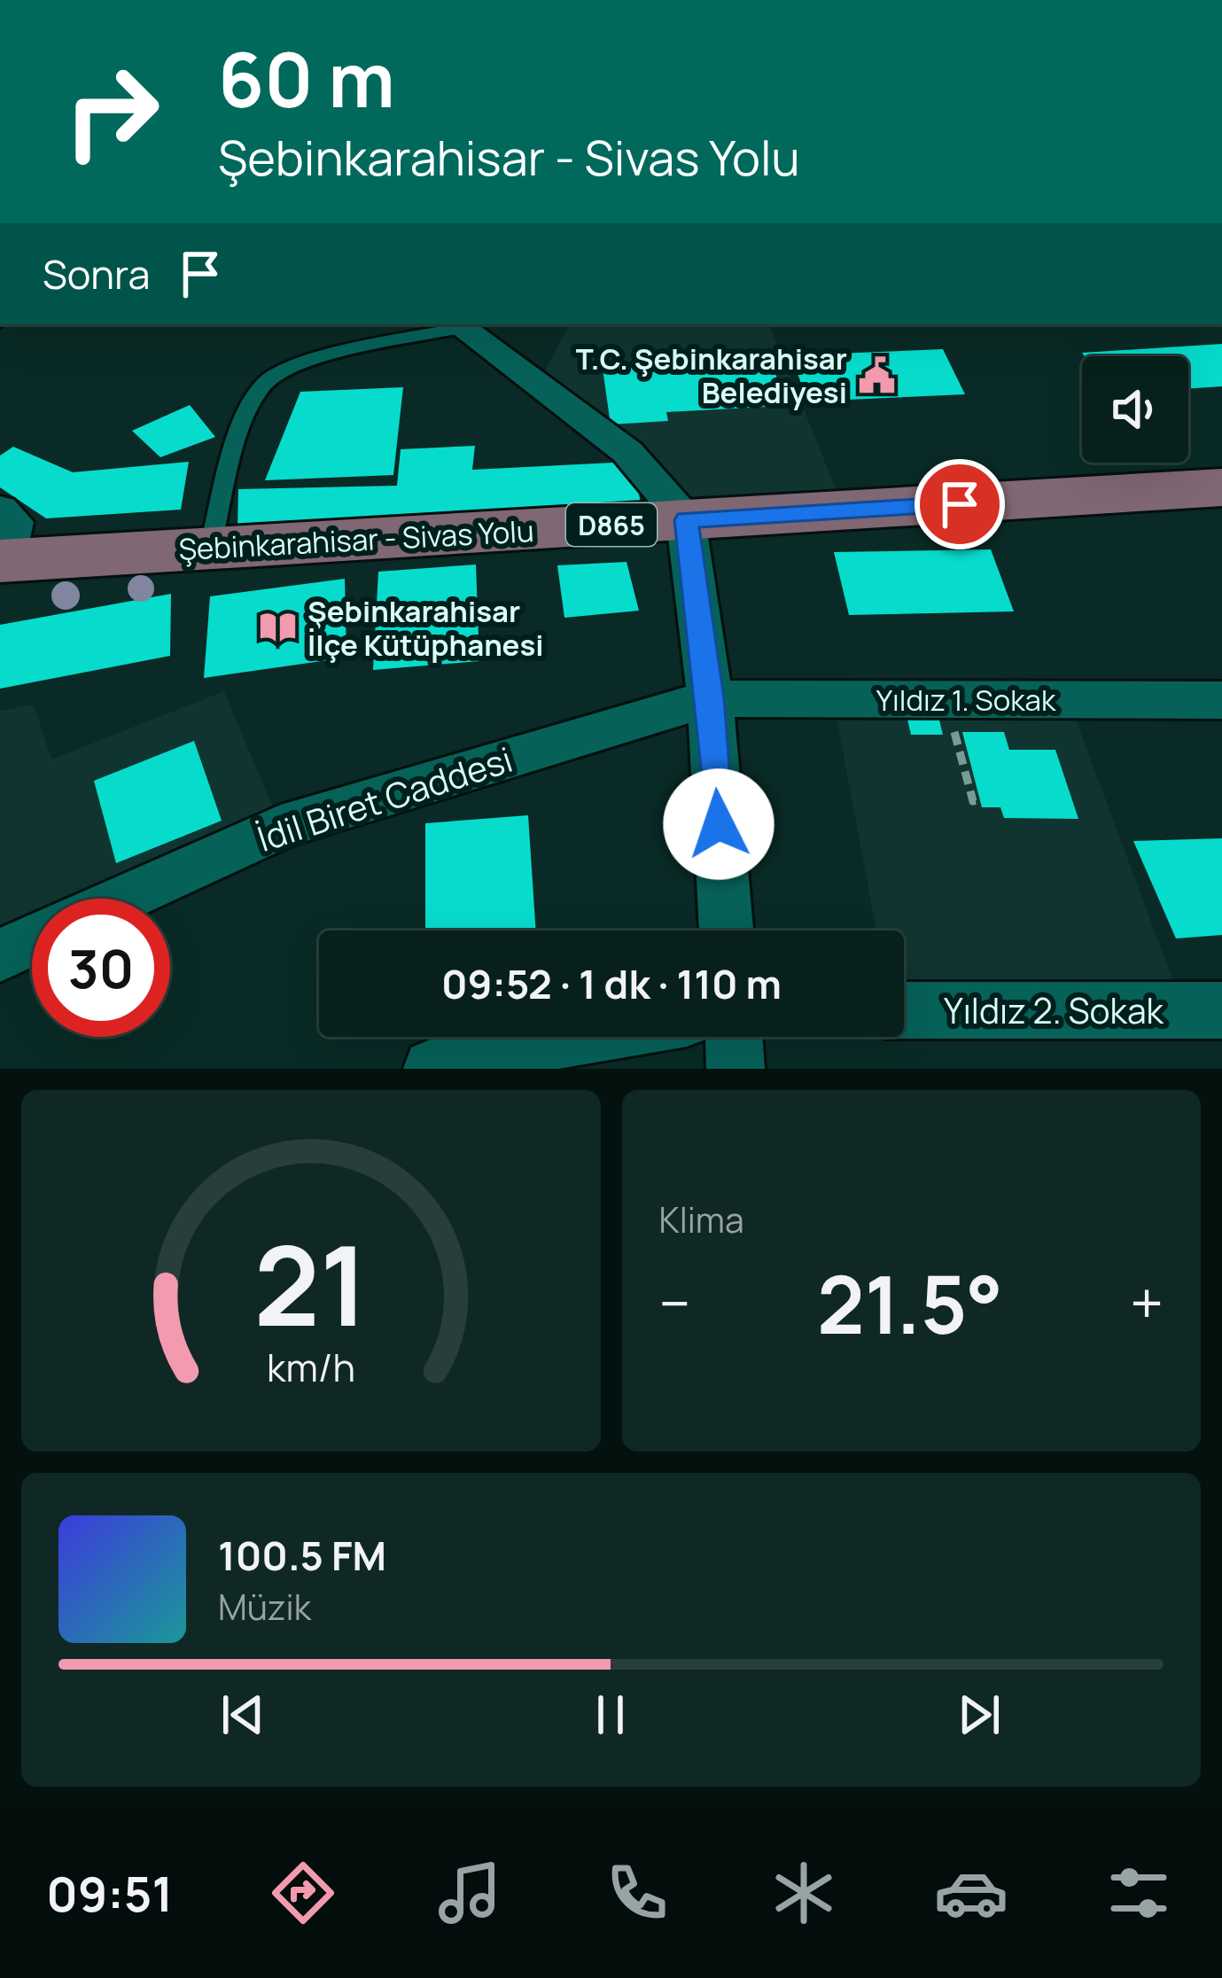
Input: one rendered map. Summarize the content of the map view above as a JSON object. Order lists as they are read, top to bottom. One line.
{"streets":{"main road":["D865","Şebinkarahisar - Sivas Yolu"],"street":["Yıldız 1. Sokak","İdil Biret Caddesi","Yıldız 2. Sokak"]},"crossings":[["Yıldız 1. Sokak","İdil Biret Caddesi"]],"places":{"public building":["T.C. Şebinkarahisar Belediyesi"],"library":["Şebinkarahisar İlçe Kütüphanesi"]},"page":{"turn":["60 m","Şebinkarahisar - Sivas Yolu"],"then":"Sonra","limit":"30","trip":"09:52 · 1 dk · 110 m","tile":"Klima","heat":["−","21.5°","+"],"song":["100.5 FM","Müzik"],"tabs":"09:51","gauge":["21","km/h"]}}
